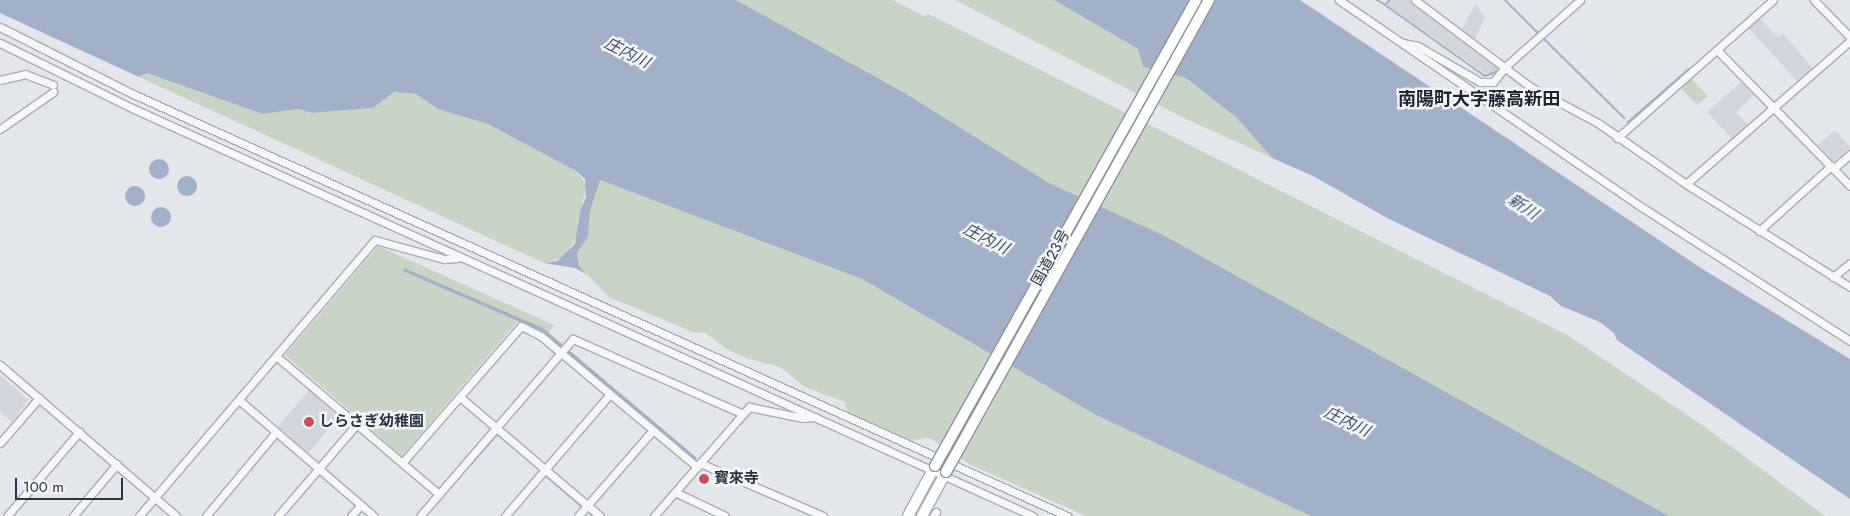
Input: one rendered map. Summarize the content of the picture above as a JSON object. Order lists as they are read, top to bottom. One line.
{"streets":{"highway":["国道23号"]},"districts":["南陽町大字藤高新田"],"water":["庄内川","新川"],"places":["しらさぎ幼稚園","寳來寺"],"scale_bar":"100 m"}
